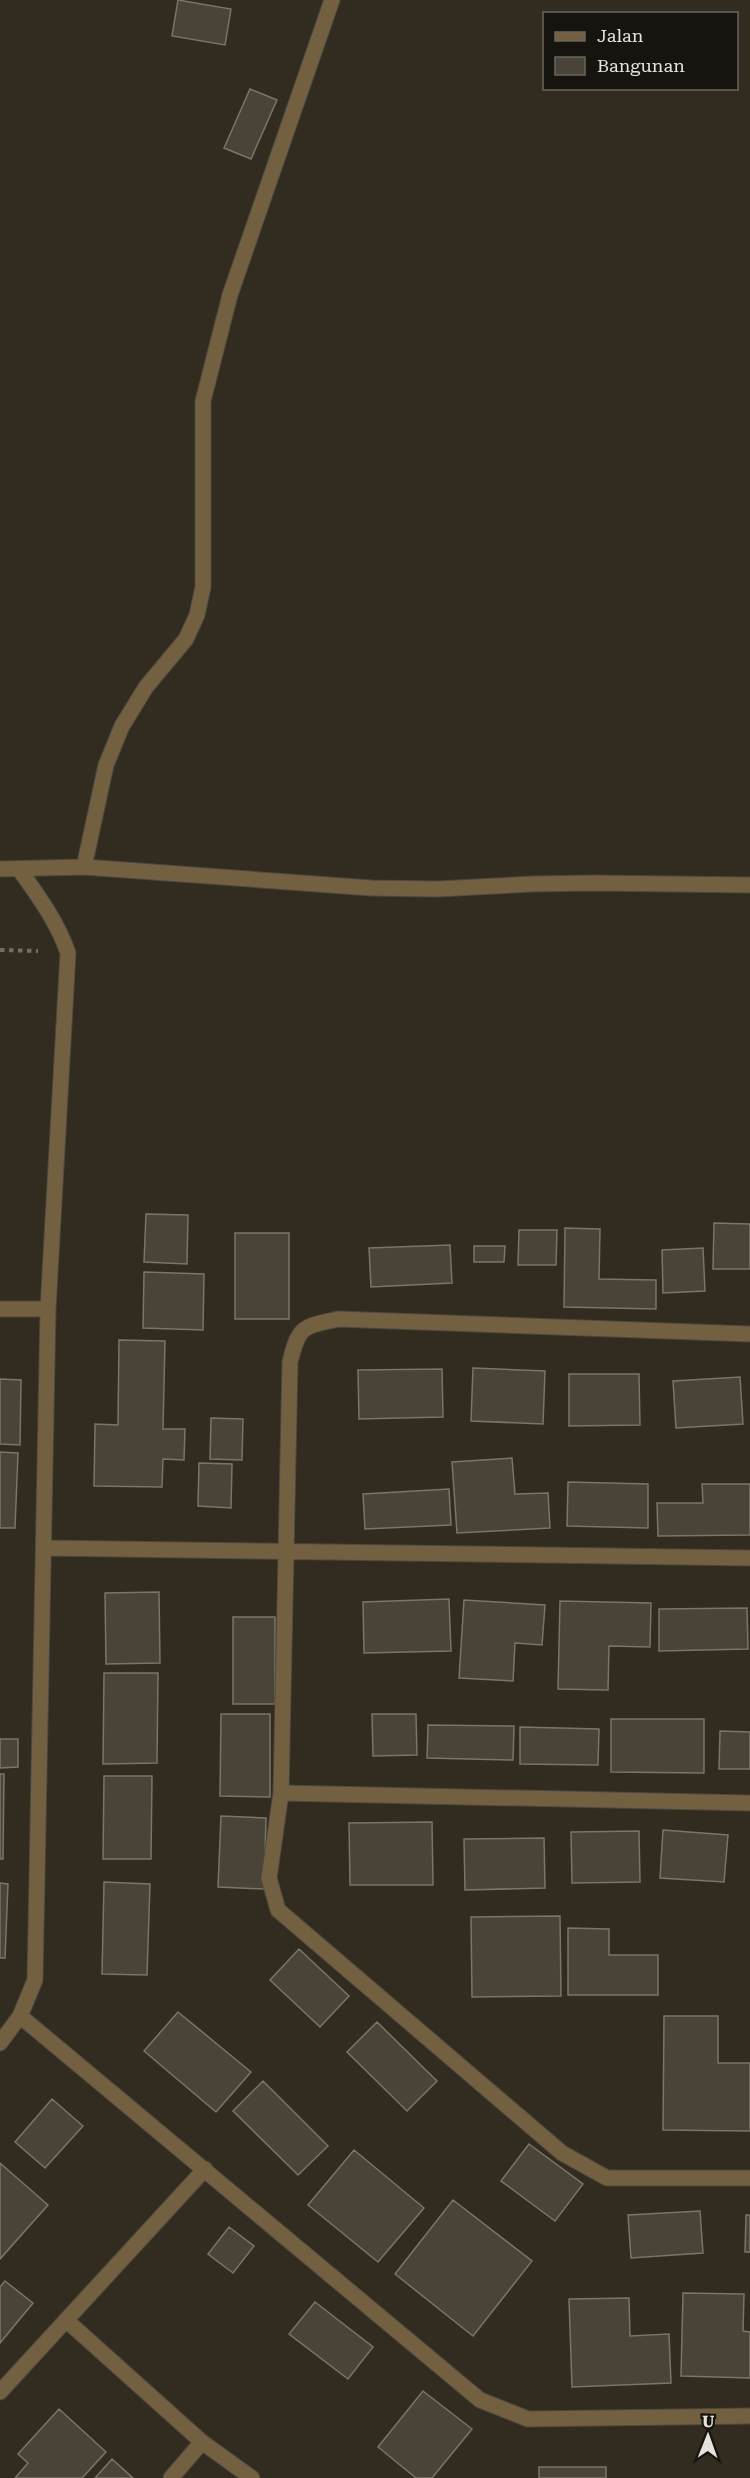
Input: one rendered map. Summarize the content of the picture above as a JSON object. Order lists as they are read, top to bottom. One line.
{"legend":["Jalan","Bangunan"],"north":"top"}
